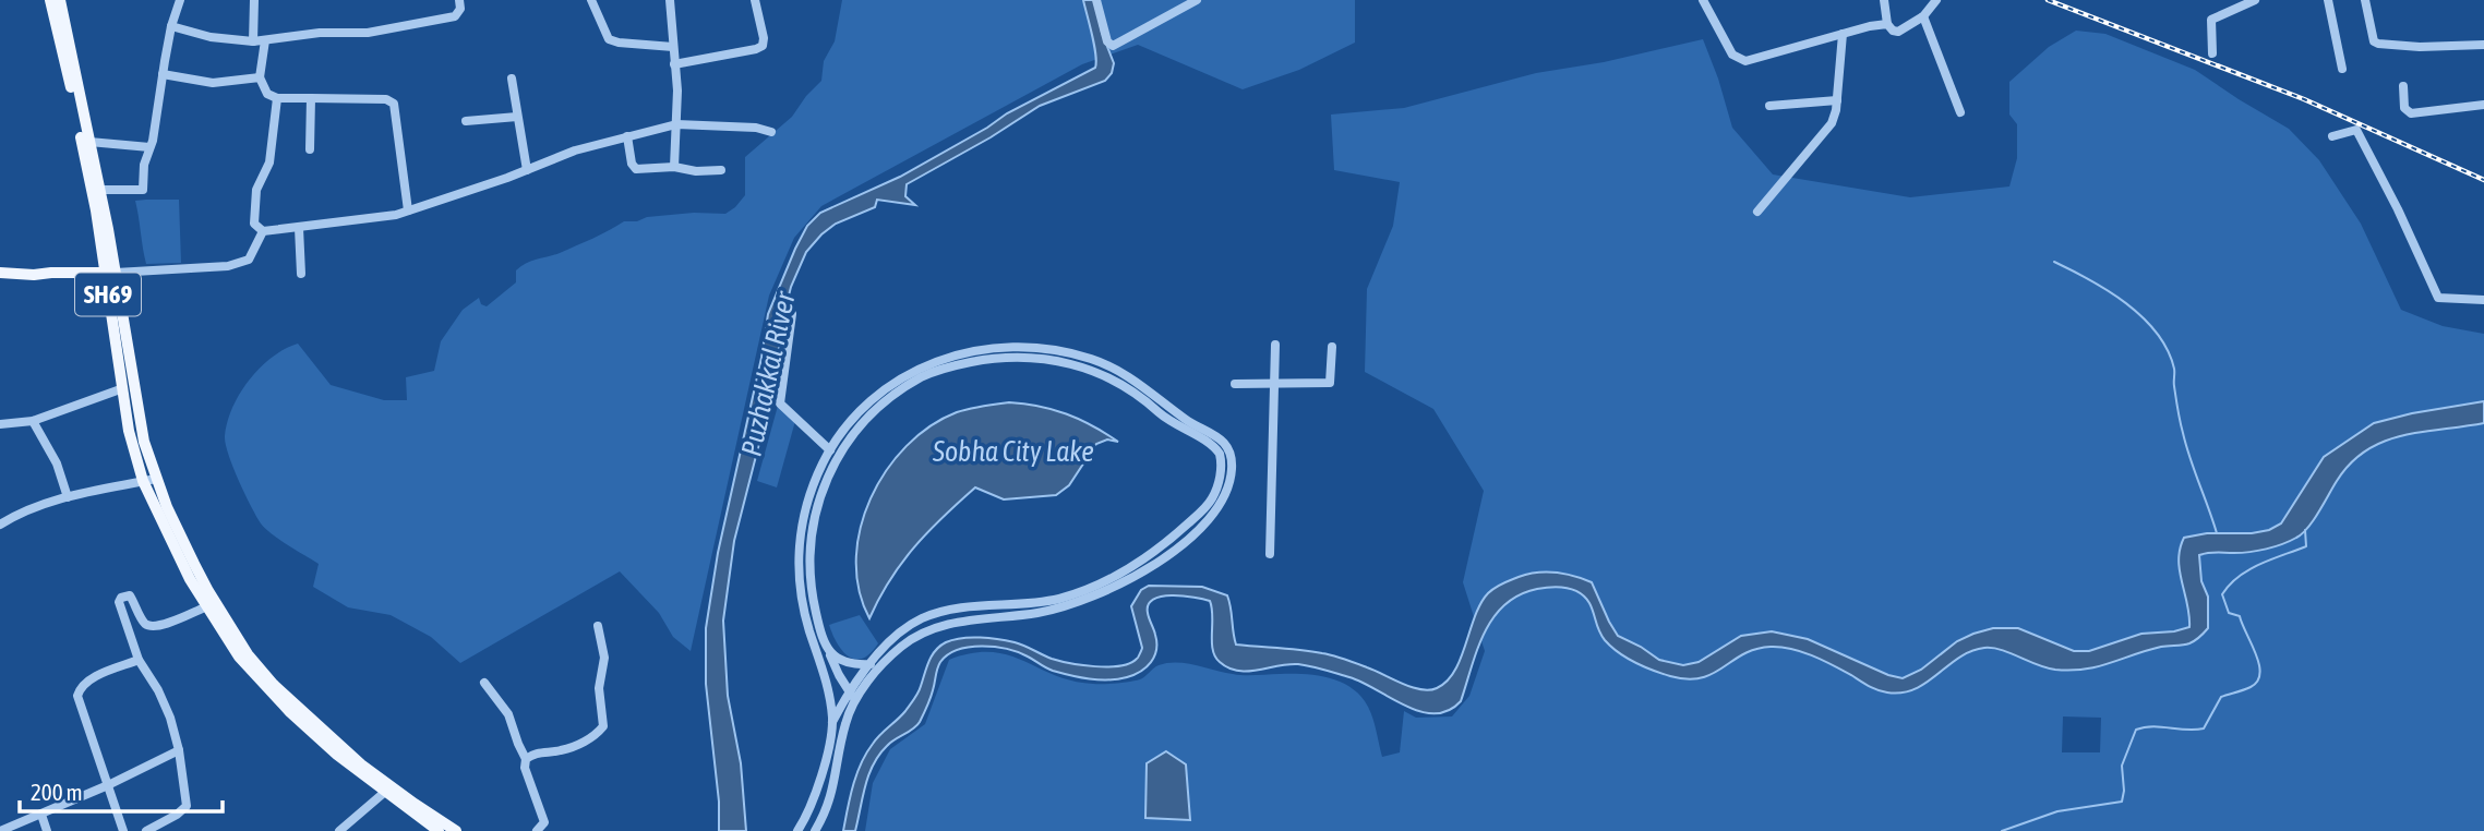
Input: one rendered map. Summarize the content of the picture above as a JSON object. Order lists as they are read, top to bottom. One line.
{"streets":{"main road":["SH69"]},"water":["Puzhakkal River","Sobha City Lake"],"scale_bar":"200 m"}
